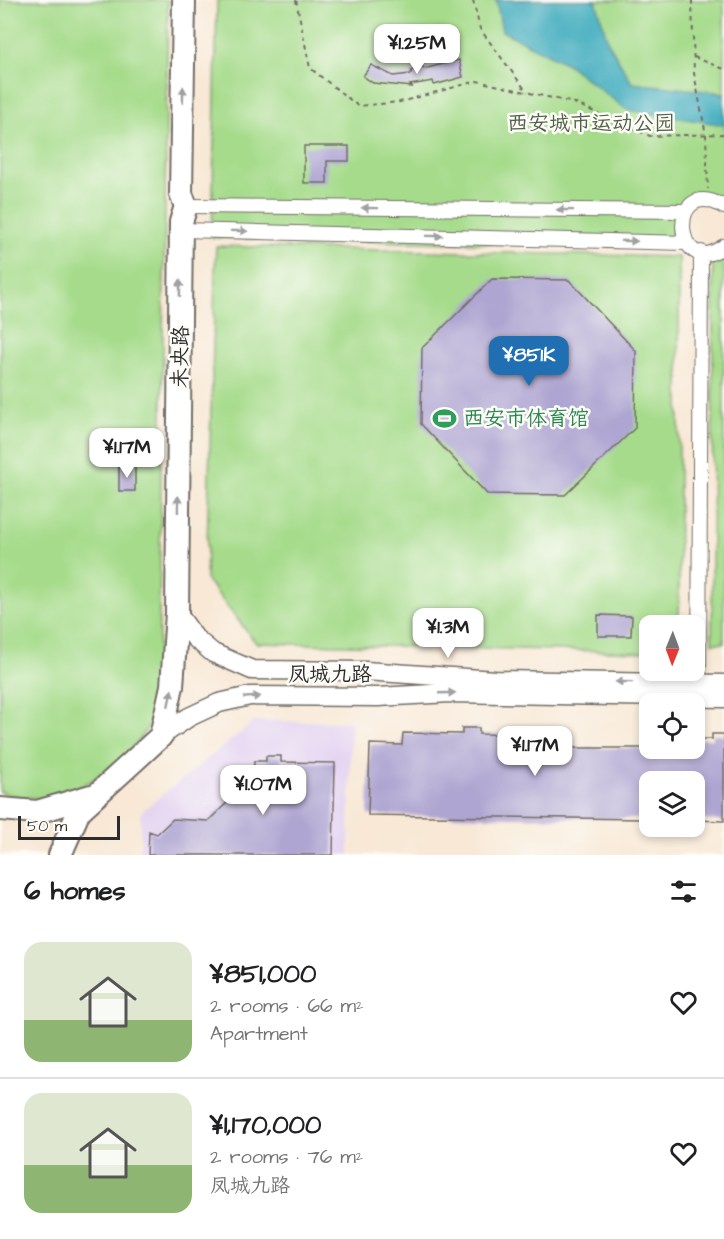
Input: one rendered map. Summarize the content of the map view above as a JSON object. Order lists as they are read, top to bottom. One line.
{"streets":{"main road":["未央路"],"street":["凤城九路"]},"crossings":[["未央路","凤城九路"]],"one_way":["未央路"],"parks":["西安城市运动公园"],"places":{"sports":["西安市体育馆"]},"scale_bar":"50 m","north":"bottom","page":{"price":["¥1.25M","¥851K","¥1.17M","¥1.3M","¥1.17M","¥1.07M"],"scale":"50 m","heading":"6 homes","list":[{"name":"¥851,000","note":"2 rooms · 66 m² · Apartment"},{"name":"¥1,170,000","note":"2 rooms · 76 m² · 凤城九路"}]}}
